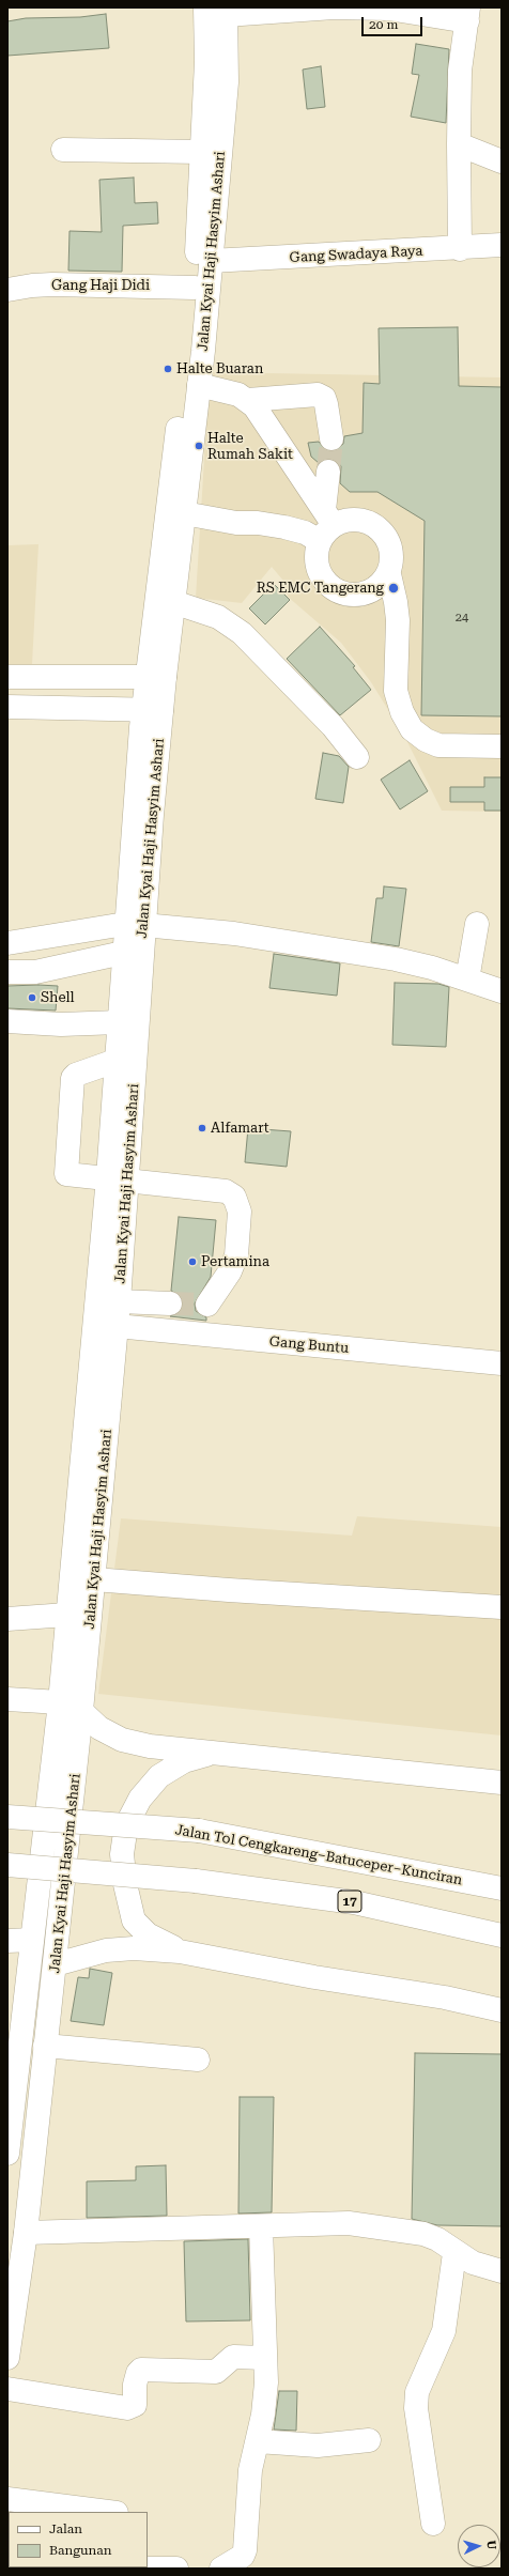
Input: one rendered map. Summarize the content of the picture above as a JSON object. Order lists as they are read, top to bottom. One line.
{"streets":{"main road":["Jalan Kyai Haji Hasyim Ashari","Gang Swadaya Raya","Gang Haji Didi","Gang Buntu","Jalan Tol Cengkareng–Batuceper–Kunciran","17"]},"crossings":[["Jalan Kyai Haji Hasyim Ashari","Gang Swadaya Raya"],["Jalan Kyai Haji Hasyim Ashari","Gang Haji Didi"],["Jalan Kyai Haji Hasyim Ashari","Gang Buntu"]],"places":["Halte Buaran","Halte Rumah Sakit","RS EMC Tangerang","Shell","Alfamart","Pertamina"],"house_numbers":["24"],"legend":["Jalan","Bangunan"],"scale_bar":"20 m","north":"right"}
